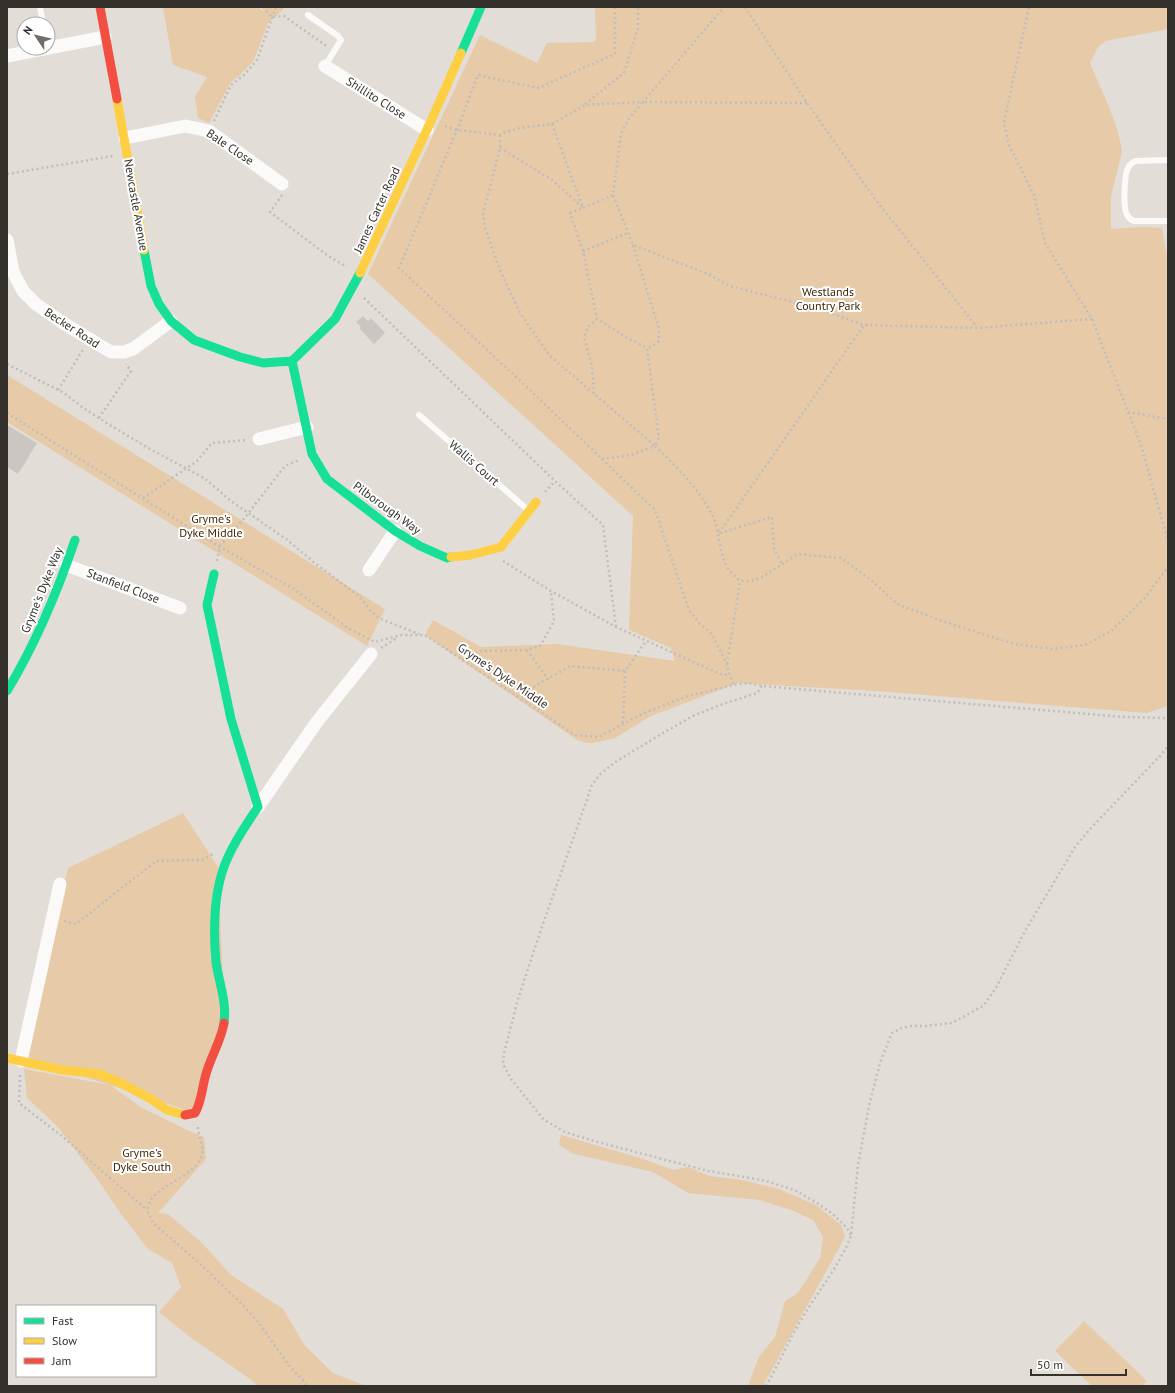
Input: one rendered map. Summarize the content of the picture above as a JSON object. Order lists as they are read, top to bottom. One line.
{"streets":{"street":["Shillito Close","Bale Close","Newcastle Avenue","James Carter Road","Becker Road","Pilborough Way","Stanfield Close","Gryme's Dyke Way"],"lane":["Wallis Court"],"path":["Gryme's Dyke Middle"]},"crossings":[["Shillito Close","James Carter Road"],["Bale Close","Newcastle Avenue"],["Newcastle Avenue","James Carter Road"],["Newcastle Avenue","Pilborough Way"],["James Carter Road","Pilborough Way"],["Wallis Court","Pilborough Way"],["Stanfield Close","Gryme's Dyke Way"]],"parks":["Westlands Country Park","Gryme's Dyke Middle","Gryme's Dyke South"],"legend":["Fast","Slow","Jam"],"scale_bar":"50 m","north":"top left"}
